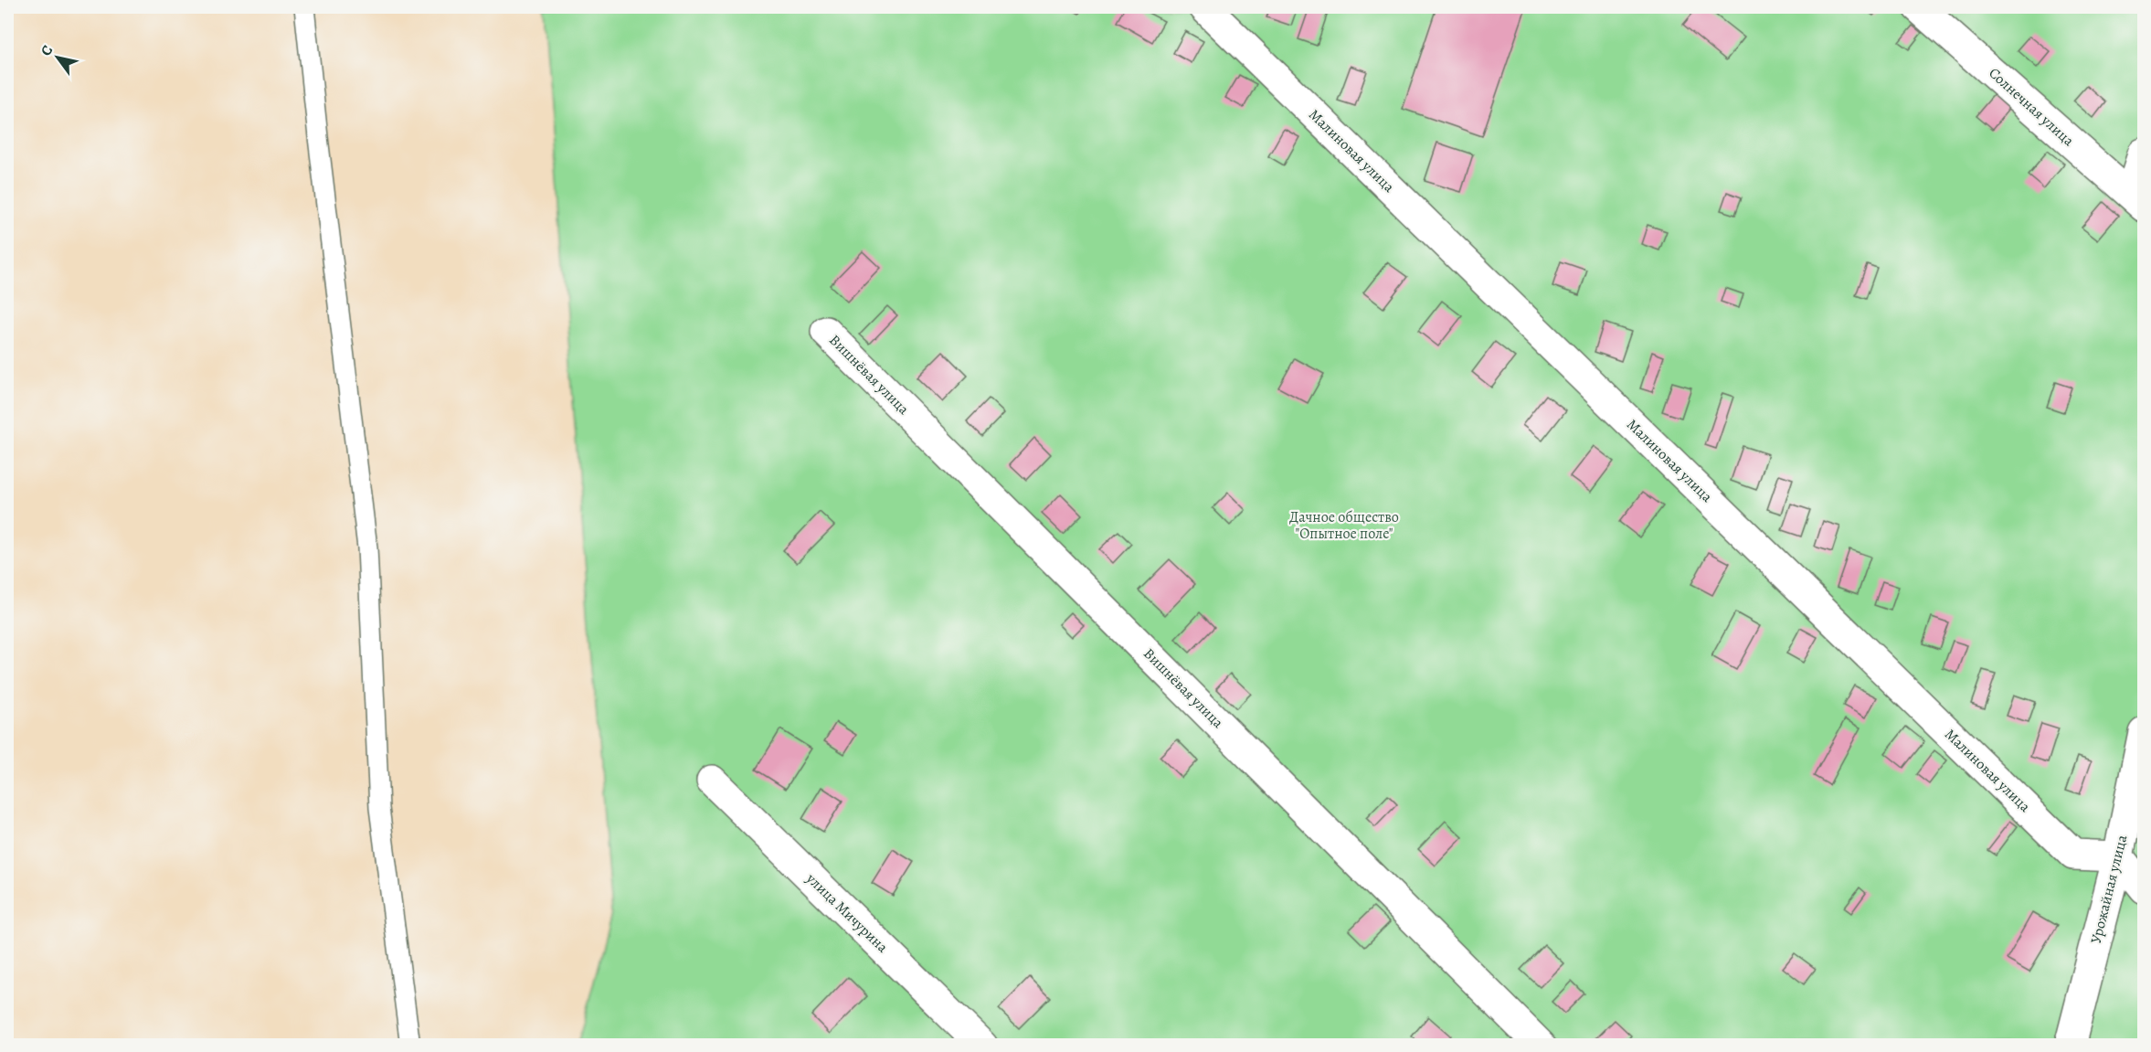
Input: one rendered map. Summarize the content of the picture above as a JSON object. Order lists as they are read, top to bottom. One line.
{"streets":{"street":["Солнечная улица","Малиновая улица","Вишнёвая улица","Урожайная улица","улица Мичурина"]},"crossings":[["Малиновая улица","Урожайная улица"]],"parks":["Дачное общество \"Опытное поле\""],"north":"top left"}
